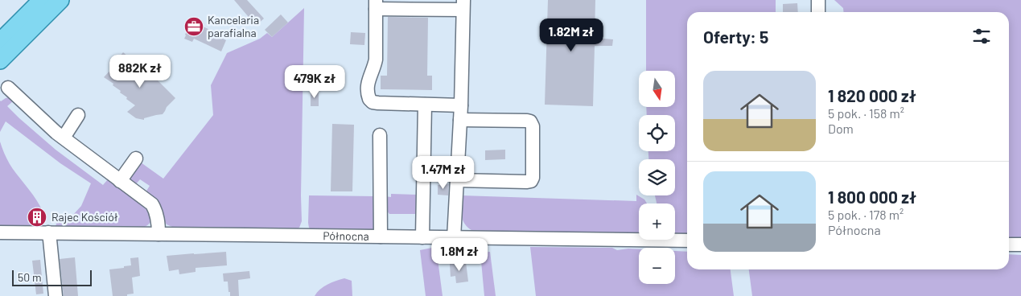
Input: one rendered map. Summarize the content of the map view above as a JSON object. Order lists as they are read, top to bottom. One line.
{"streets":{"street":["Północna"]},"places":{"office":["Kancelaria parafialna"],"building":["Rajec Kościół"]},"scale_bar":"50 m","north":"bottom","page":{"heading":"Oferty: 5","price":["1.82M zł","882K zł","479K zł","1.47M zł","1.8M zł"],"list":[{"name":"1 820 000 zł","note":"5 pok. · 158 m² · Dom"},{"name":"1 800 000 zł","note":"5 pok. · 178 m² · Północna"}],"map_buttons":["+","−"],"scale":"50 m"}}
